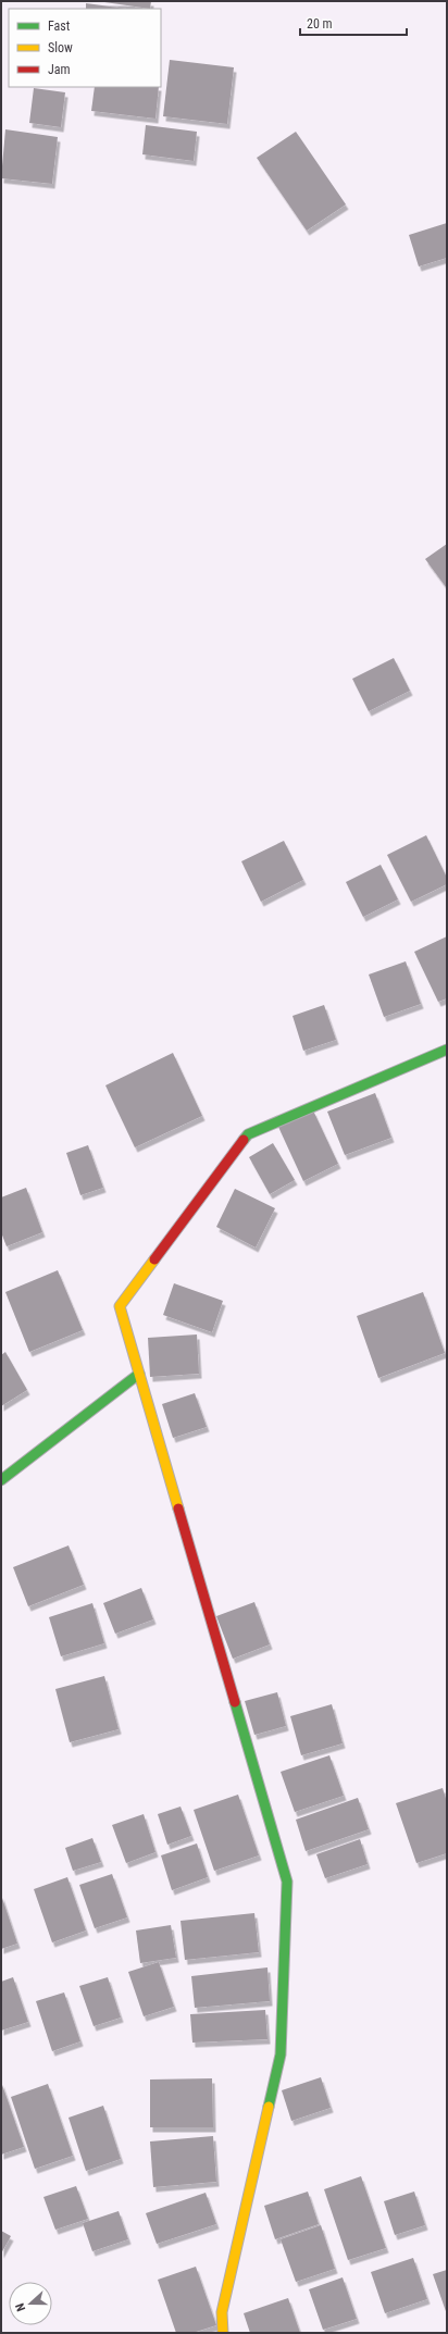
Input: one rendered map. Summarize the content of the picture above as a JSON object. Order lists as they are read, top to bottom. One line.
{"legend":["Fast","Slow","Jam"],"scale_bar":"20 m","north":"left"}
